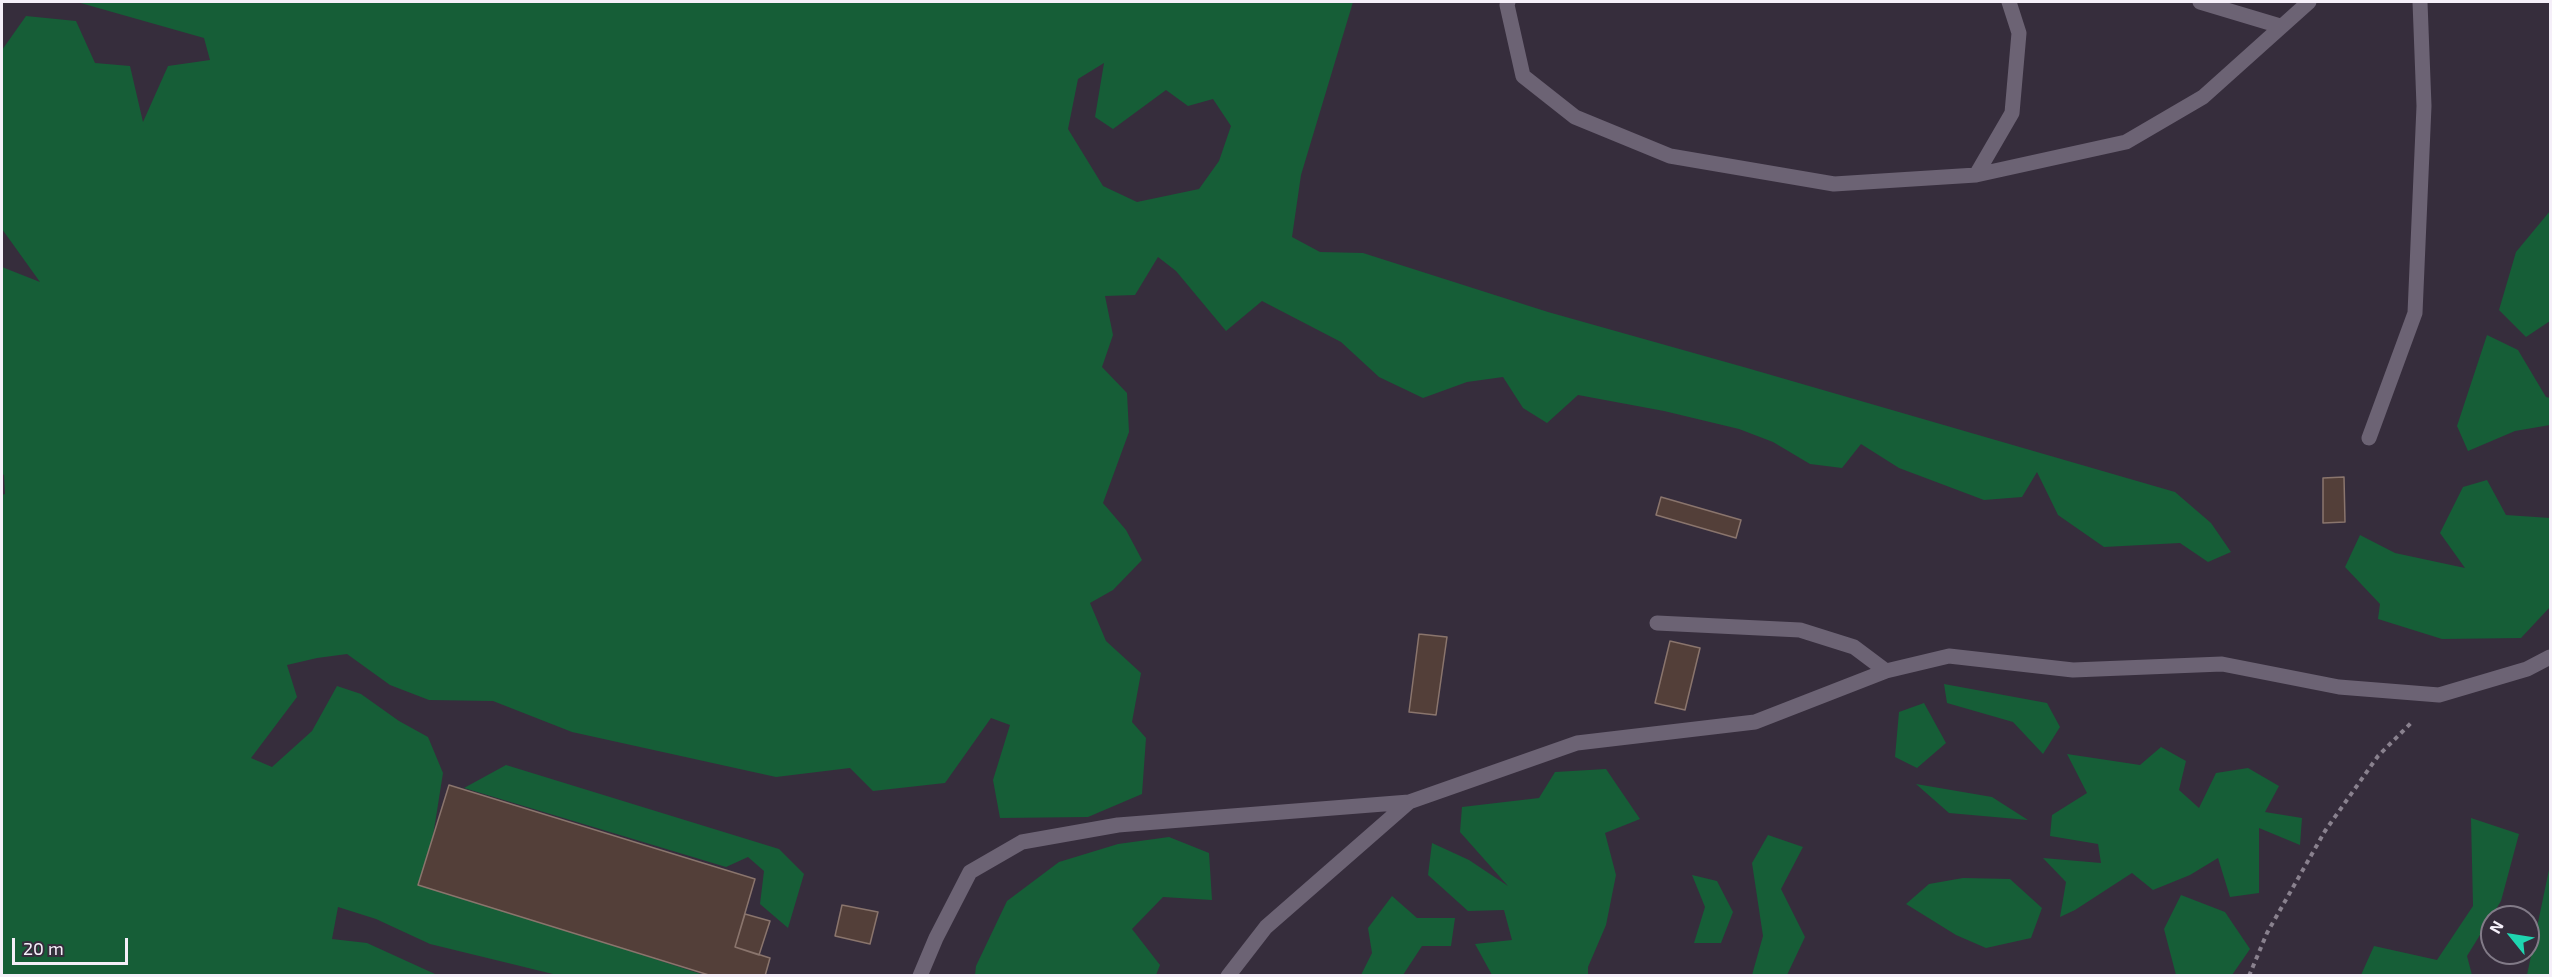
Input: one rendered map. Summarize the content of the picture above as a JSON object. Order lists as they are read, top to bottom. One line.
{"scale_bar":"20 m","north":"top left"}
